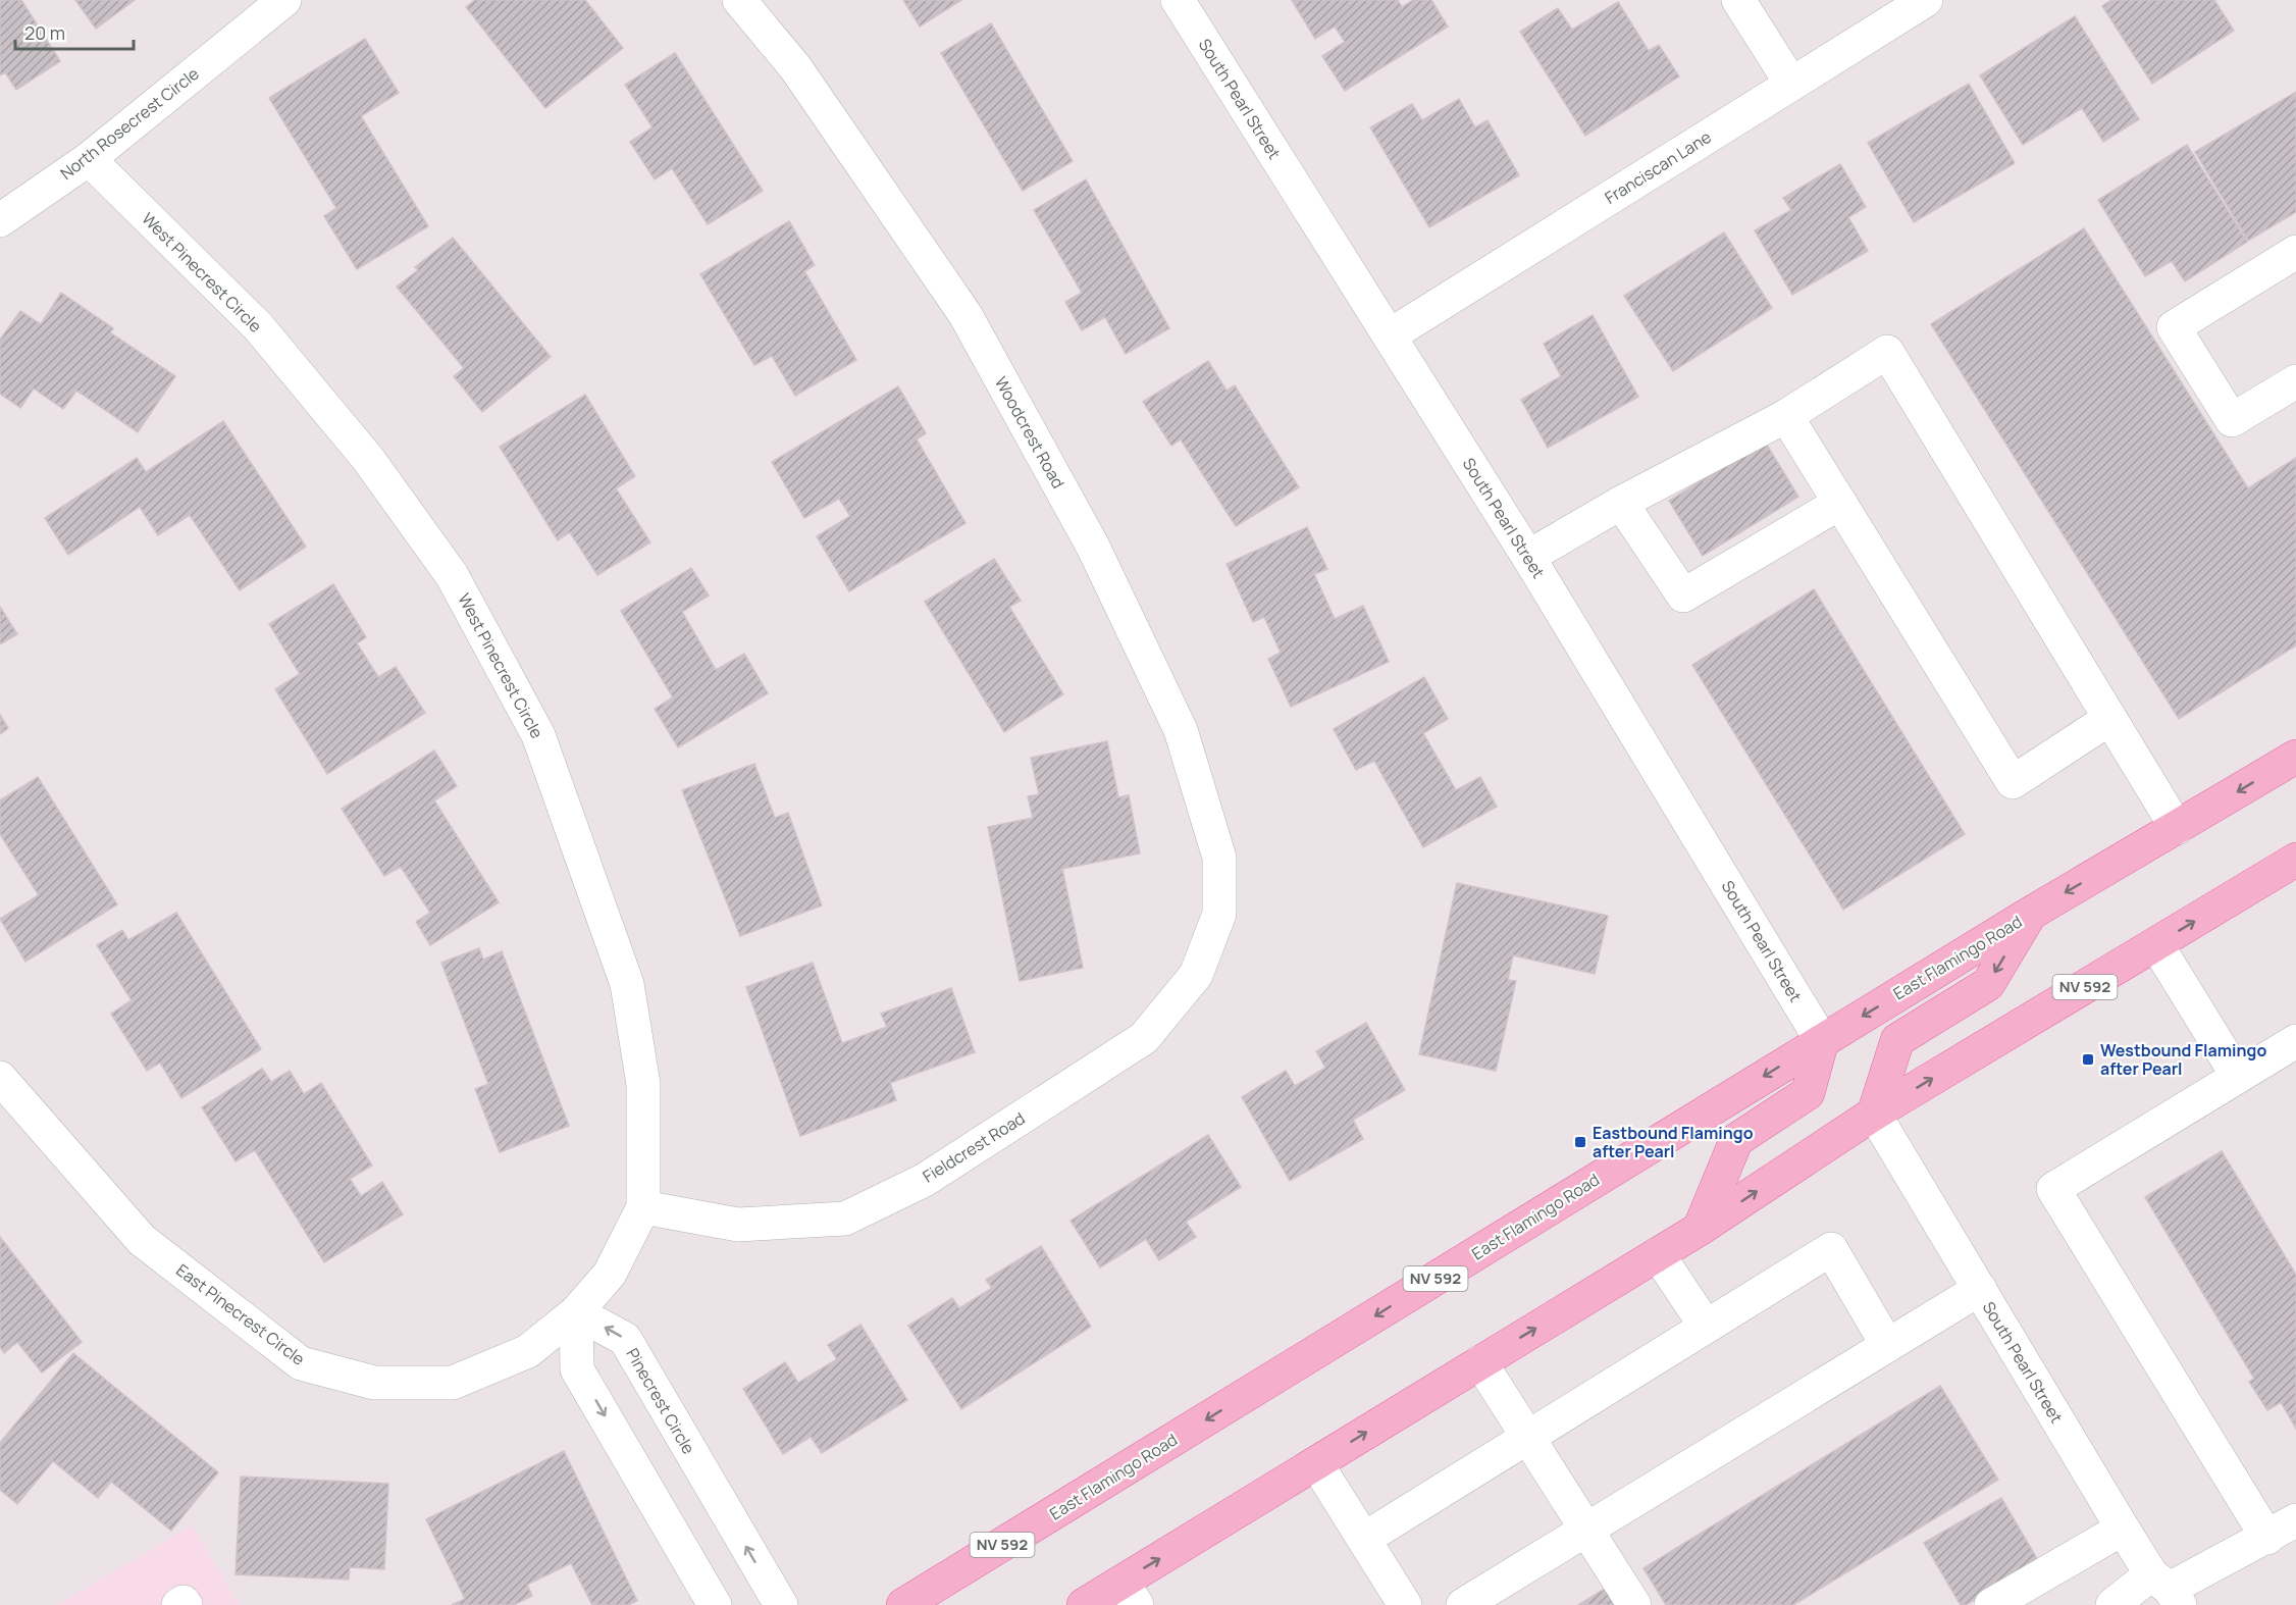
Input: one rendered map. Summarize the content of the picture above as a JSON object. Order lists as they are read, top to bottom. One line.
{"streets":{"main road":["East Flamingo Road","NV 592"],"street":["South Pearl Street","North Rosecrest Circle","Franciscan Lane","West Pinecrest Circle","Woodcrest Road","Fieldcrest Road","East Pinecrest Circle","Pinecrest Circle"]},"crossings":[["South Pearl Street","Franciscan Lane"],["South Pearl Street","East Flamingo Road"],["South Pearl Street","NV 592"],["North Rosecrest Circle","West Pinecrest Circle"],["West Pinecrest Circle","Fieldcrest Road"],["West Pinecrest Circle","East Pinecrest Circle"],["West Pinecrest Circle","Pinecrest Circle"],["Woodcrest Road","Fieldcrest Road"],["East Pinecrest Circle","Pinecrest Circle"]],"places":{"transit":["Westbound Flamingo after Pearl","Eastbound Flamingo after Pearl"]},"scale_bar":"20 m"}
